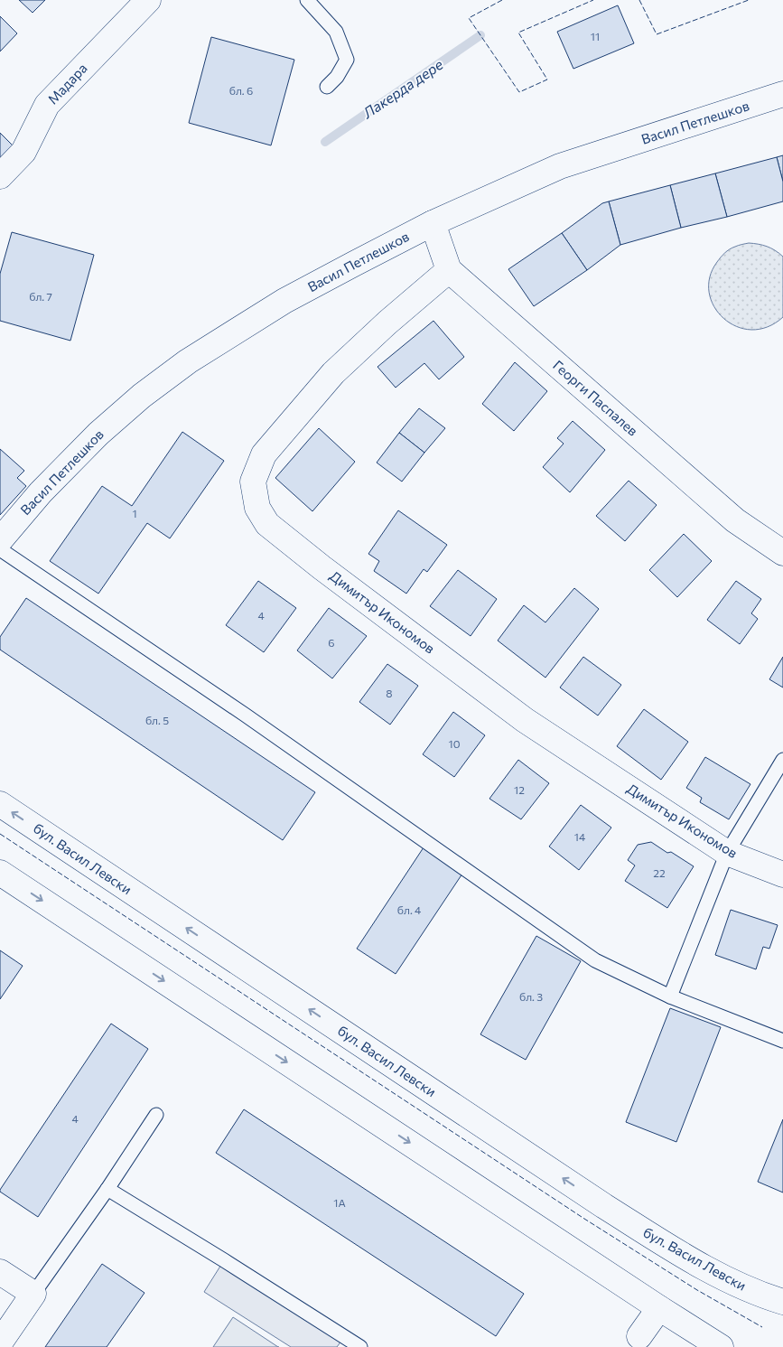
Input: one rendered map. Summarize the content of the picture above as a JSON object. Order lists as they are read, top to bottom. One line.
{"streets":{"main road":["Мадара","Васил Петлешков","Георги Паспалев","Димитър Икономов","бул. Васил Левски"]},"crossings":[["Васил Петлешков","Георги Паспалев"],["Георги Паспалев","Димитър Икономов"]],"water":["Лакерда дере"],"house_numbers":["11","бл. 6","бл. 7","1","4","6","8","бл. 5","10","12","14","22","бл. 4","бл. 3","4","1А"]}
